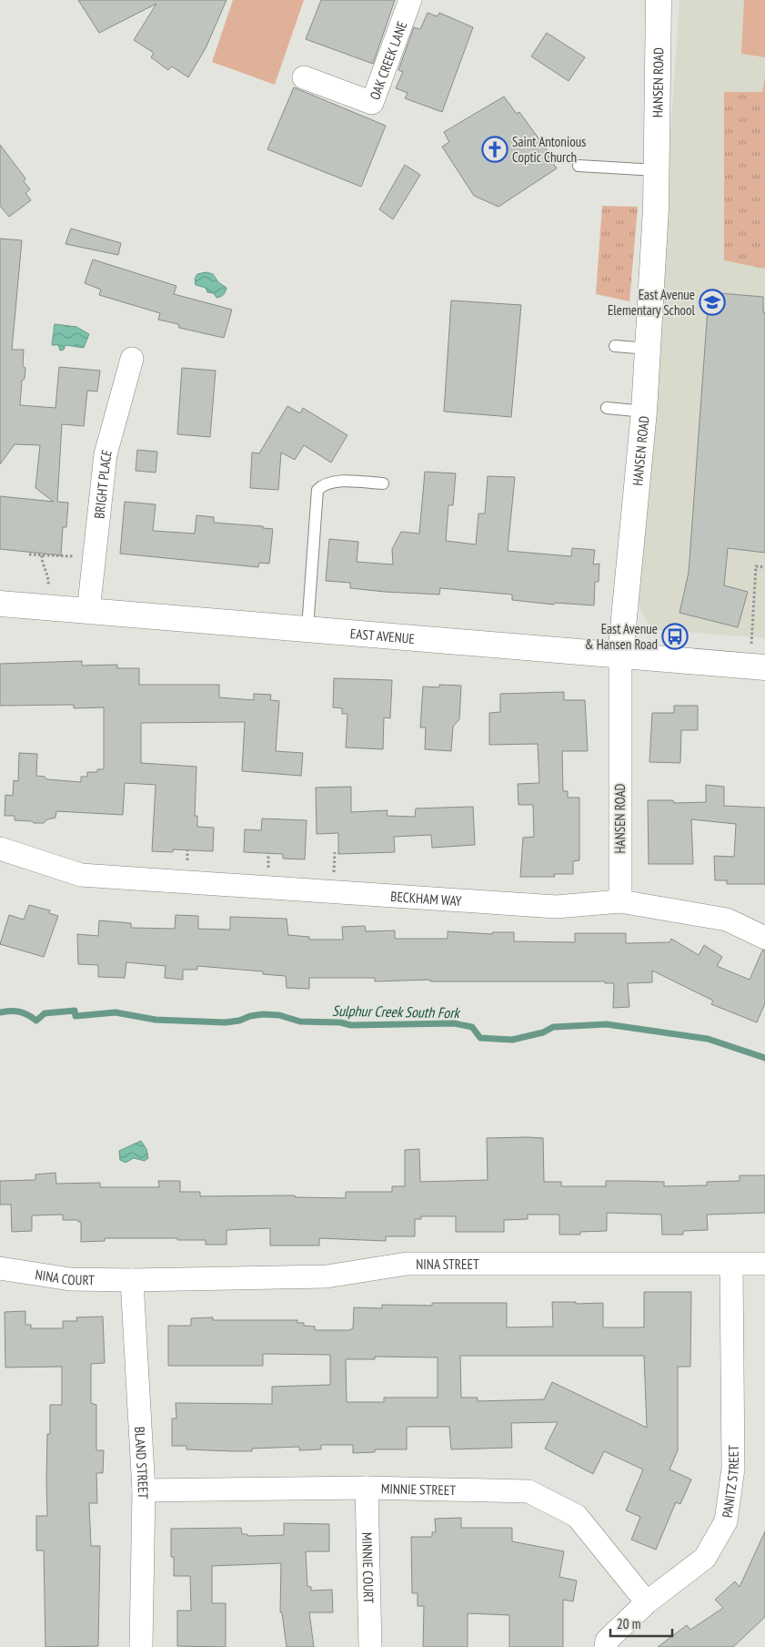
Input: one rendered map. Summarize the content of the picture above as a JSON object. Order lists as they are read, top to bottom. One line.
{"streets":{"street":["OAK CREEK LANE","HANSEN ROAD","BRIGHT PLACE","EAST AVENUE","BECKHAM WAY","NINA STREET","NINA COURT","BLAND STREET","PANITZ STREET","MINNIE STREET","MINNIE COURT"]},"crossings":[["HANSEN ROAD","EAST AVENUE"],["HANSEN ROAD","BECKHAM WAY"],["BRIGHT PLACE","EAST AVENUE"],["NINA STREET","NINA COURT"],["NINA STREET","BLAND STREET"],["NINA STREET","PANITZ STREET"],["NINA COURT","BLAND STREET"],["BLAND STREET","MINNIE STREET"],["PANITZ STREET","MINNIE STREET"],["MINNIE STREET","MINNIE COURT"]],"water":["Sulphur Creek South Fork"],"places":{"church":["Saint Antonious Coptic Church"],"school or university":["East Avenue Elementary School"],"bus stop":["East Avenue & Hansen Road"]},"scale_bar":"20 m"}
